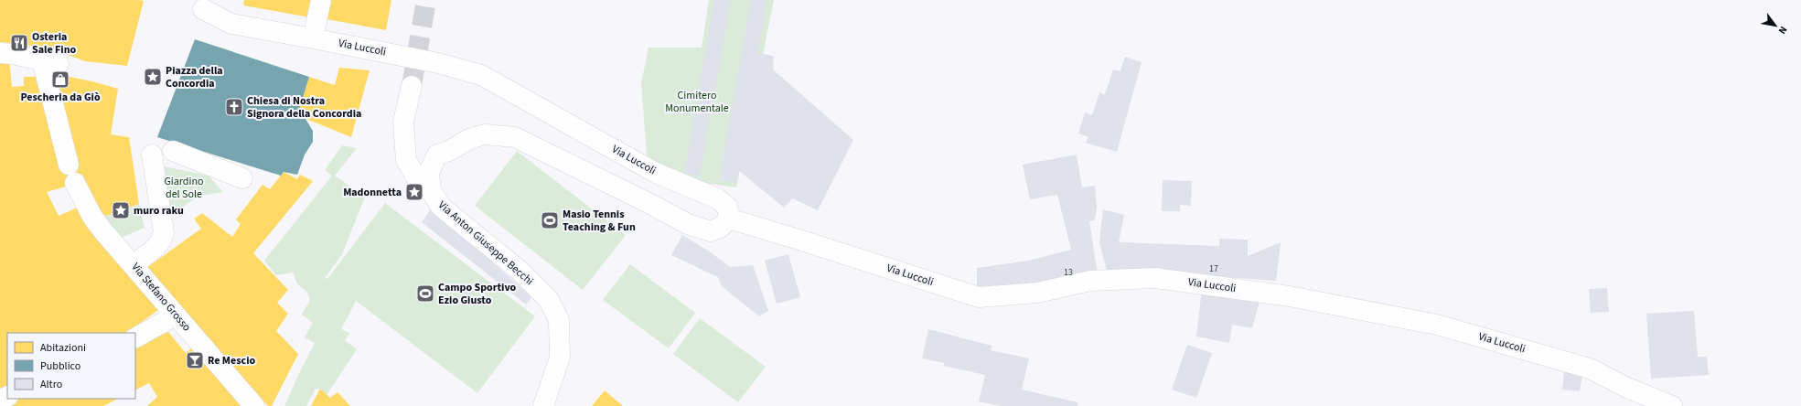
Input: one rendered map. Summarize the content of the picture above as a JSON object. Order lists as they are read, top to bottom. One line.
{"streets":{"street":["Via Luccoli","Via Anton Giuseppe Becchi","Via Stefano Grosso"]},"crossings":[["Via Luccoli","Via Anton Giuseppe Becchi"]],"parks":["Cimitero Monumentale","Giardino del Sole"],"places":{"restaurant":["Osteria Sale Fino"],"place":["Piazza della Concordia","Madonnetta","muro raku"],"shop":["Pescheria da Giò"],"church":["Chiesa di Nostra Signora della Concordia"],"sports":["Masio Tennis Teaching & Fun","Campo Sportivo Ezio Giusto"],"bar":["Re Mescio"]},"house_numbers":["17","13"],"legend":["Abitazioni","Pubblico","Altro"],"north":"bottom right"}
